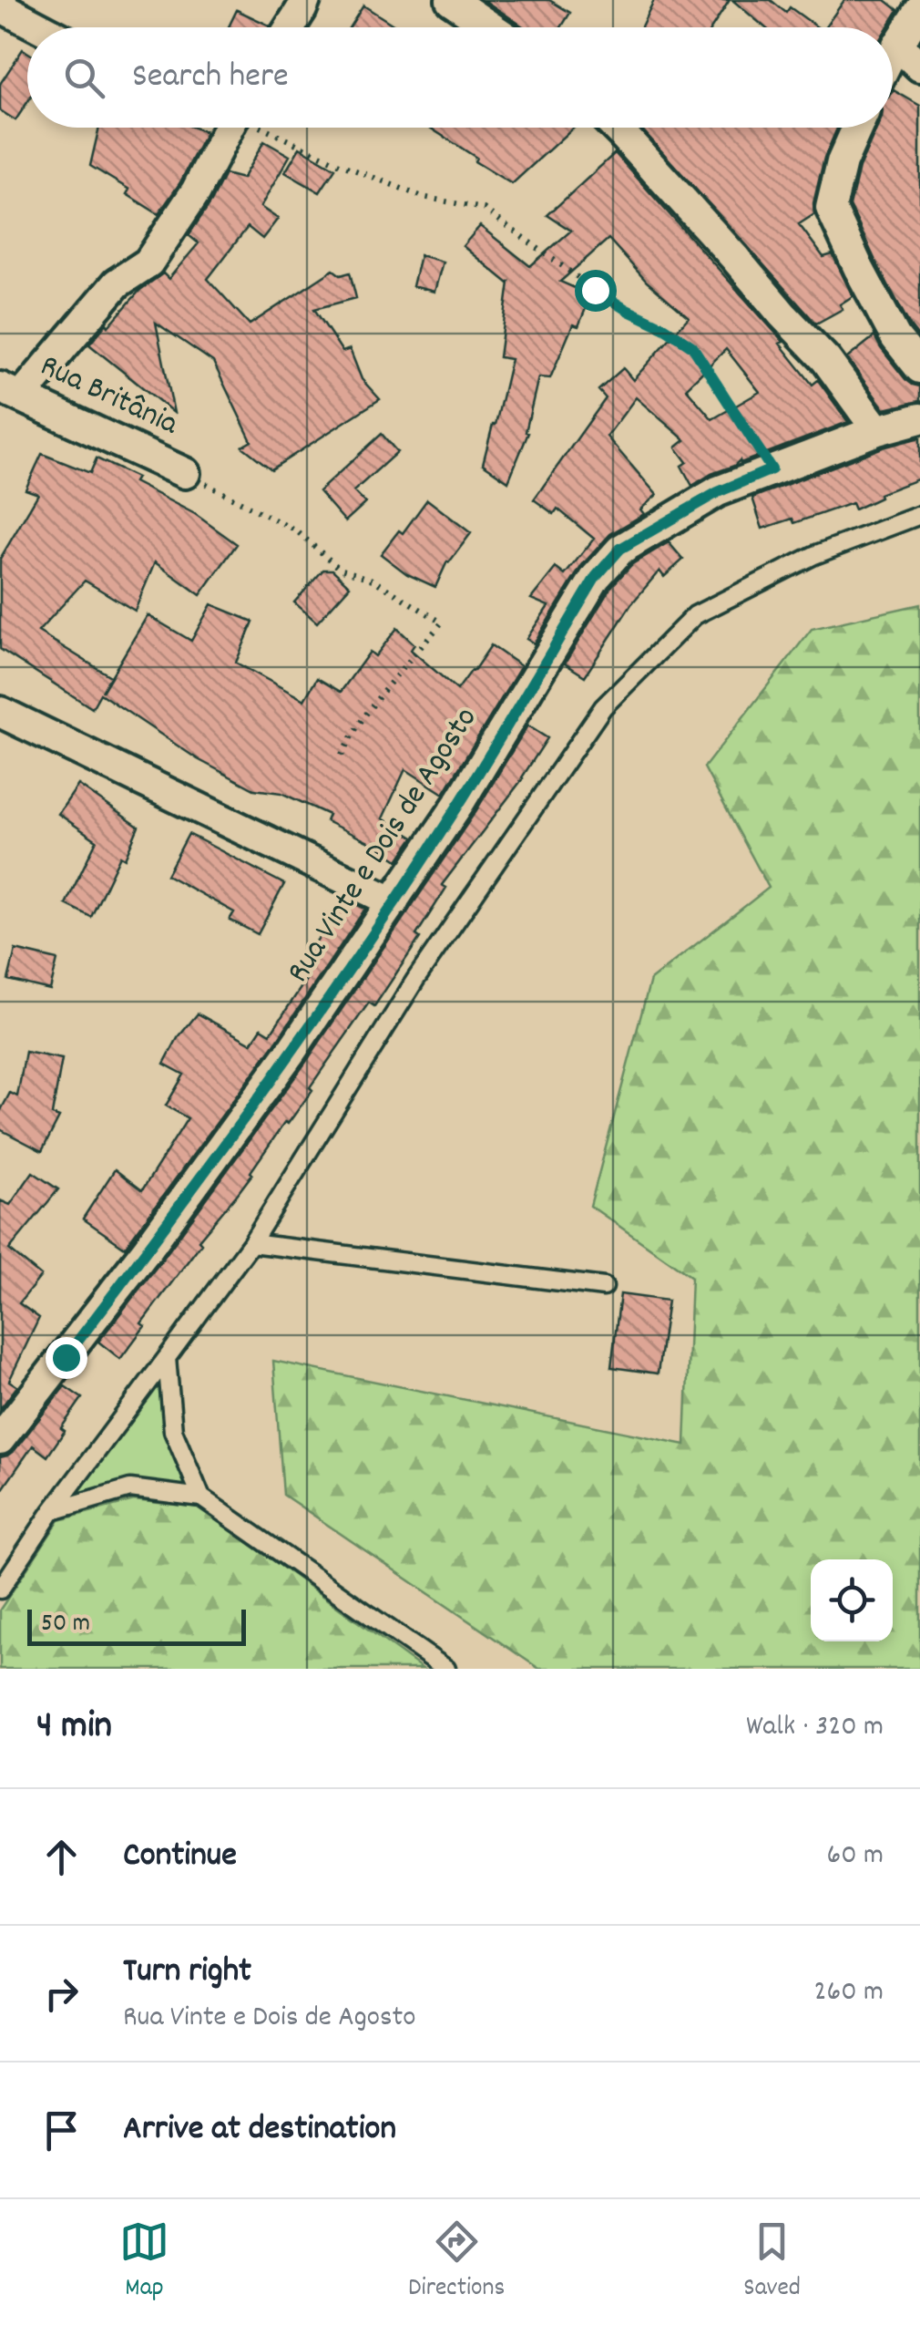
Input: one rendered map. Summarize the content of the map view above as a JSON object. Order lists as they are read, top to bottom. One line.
{"streets":{"street":["Rua Britânia","Rua Vinte e Dois de Agosto"]},"scale_bar":"50 m","page":{"search":"Search here","scale":"50 m","heading":["4 min","Walk · 320 m"],"list":[["Continue","60 m"],["Turn right","Rua Vinte e Dois de Agosto","260 m"],"Arrive at destination"],"nav":["Map","Directions","Saved"]}}
